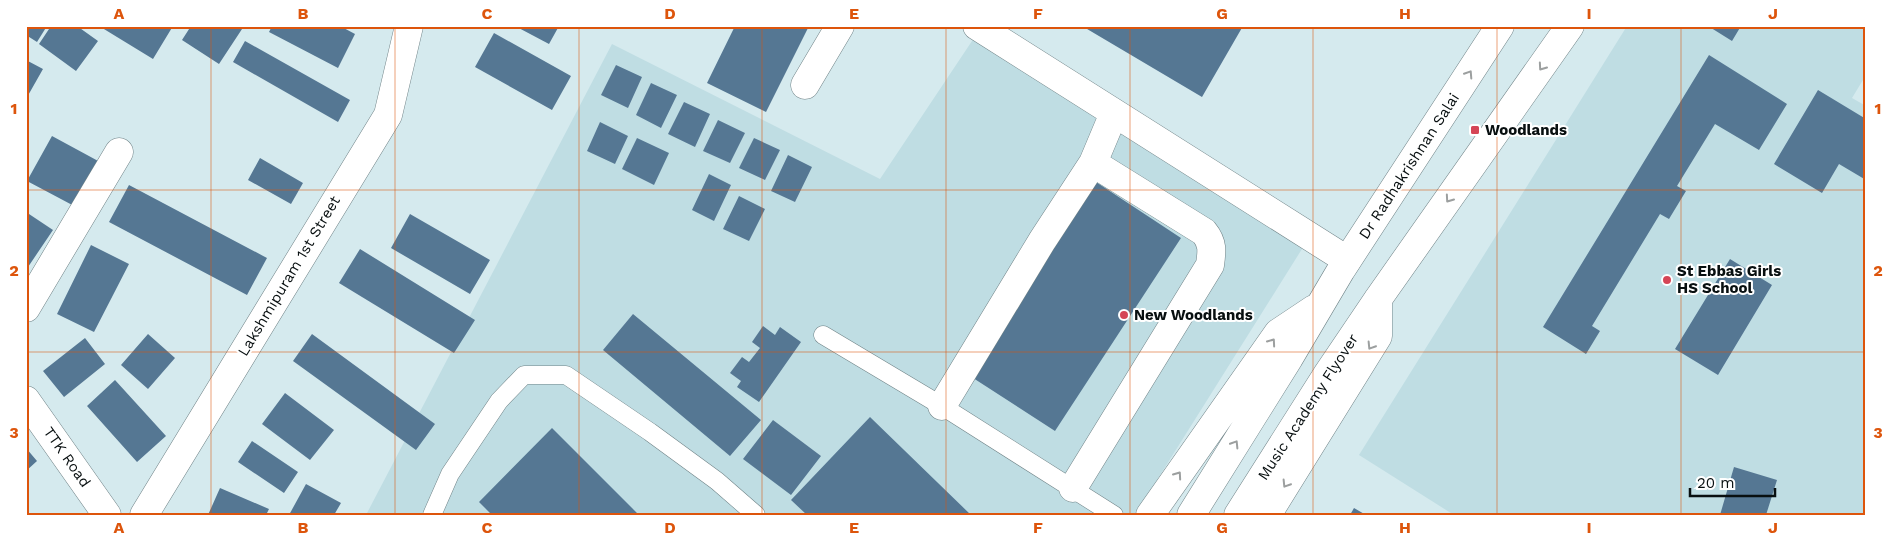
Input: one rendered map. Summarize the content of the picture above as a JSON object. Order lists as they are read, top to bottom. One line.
{"streets":{"street":["Dr Radhakrishnan Salai","Lakshmipuram 1st Street","Music Academy Flyover","TTK Road"]},"places":{"transit":["Woodlands"],"other":["St Ebbas Girls HS School","New Woodlands"]},"scale_bar":"20 m","grid":{"columns":["A","B","C","D","E","F","G","H","I","J"],"rows":["1","2","3"]}}
